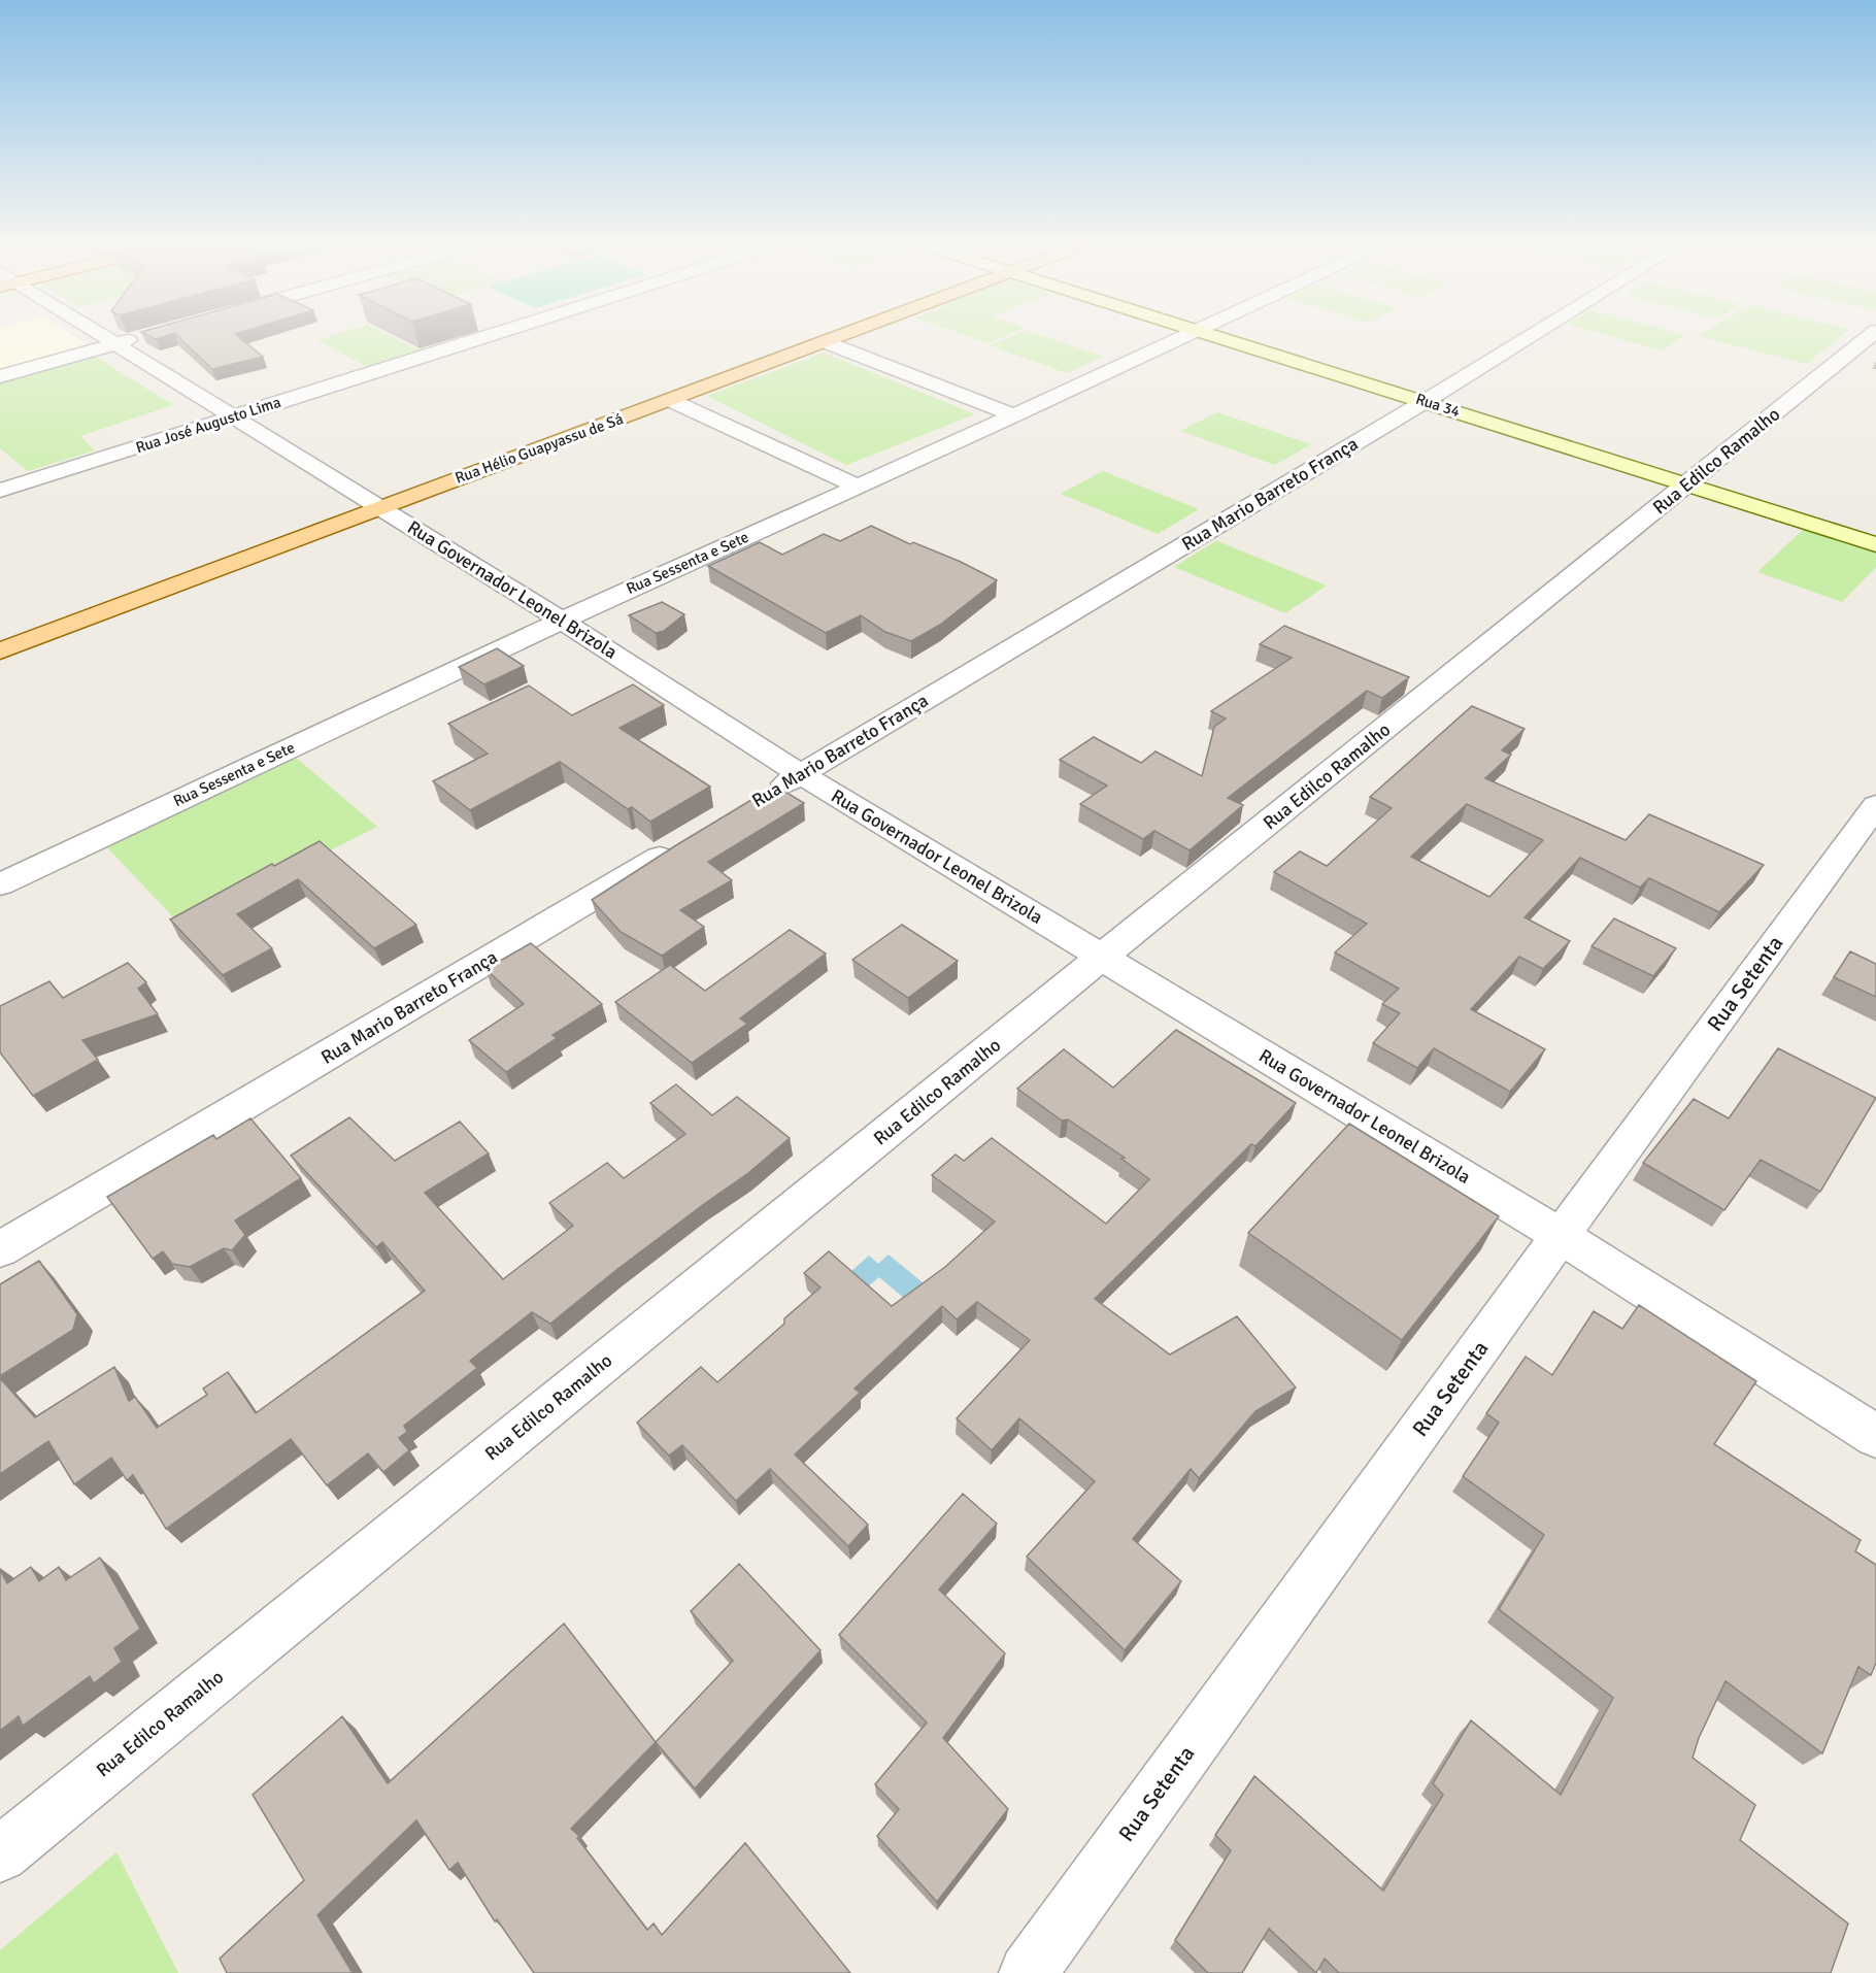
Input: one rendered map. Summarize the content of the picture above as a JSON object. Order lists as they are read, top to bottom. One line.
{"streets":{"main road":["Rua Hélio Guapyassu de Sá"],"street":["Rua 34","Rua José Augusto Lima","Rua Edilco Ramalho","Rua Mario Barreto França","Rua Sessenta e Sete","Rua Governador Leonel Brizola","Rua Setenta"]},"crossings":[["Rua 34","Rua Edilco Ramalho"],["Rua 34","Rua Mario Barreto França"],["Rua José Augusto Lima","Rua Governador Leonel Brizola"],["Rua Hélio Guapyassu de Sá","Rua Governador Leonel Brizola"],["Rua Edilco Ramalho","Rua Governador Leonel Brizola"],["Rua Mario Barreto França","Rua Governador Leonel Brizola"],["Rua Sessenta e Sete","Rua Governador Leonel Brizola"],["Rua Governador Leonel Brizola","Rua Setenta"]]}
